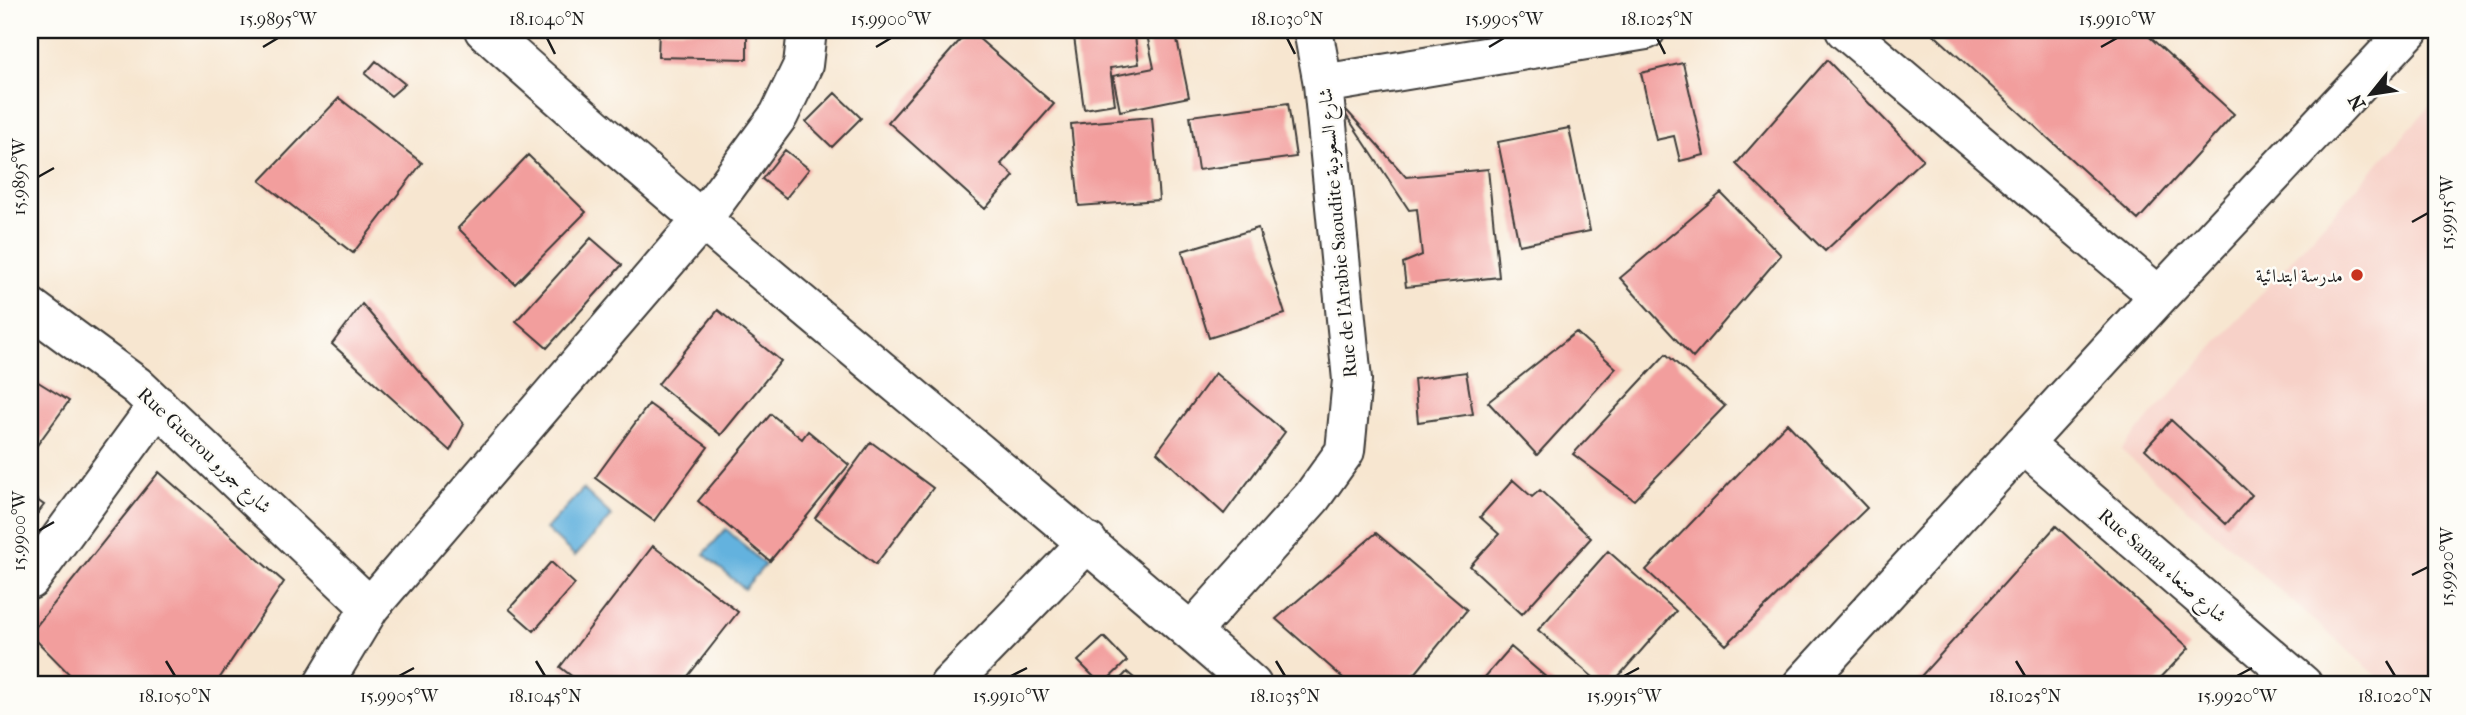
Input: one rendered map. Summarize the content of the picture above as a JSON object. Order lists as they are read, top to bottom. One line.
{"streets":{"street":["Rue de l'Arabie Saoudite شارع السعودية","Rue Guerou شارع جورو","Rue Sanaa شارع صنعاء"]},"places":["مدرسة ابتدائية"],"north":"bottom left","coordinates":["15.9895°W","18.1040°N","15.9900°W","18.1030°N","15.9905°W","18.1025°N","15.9910°W","15.9915°W","15.9920°W","18.1050°N","18.1045°N","18.1035°N","18.1020°N"]}
